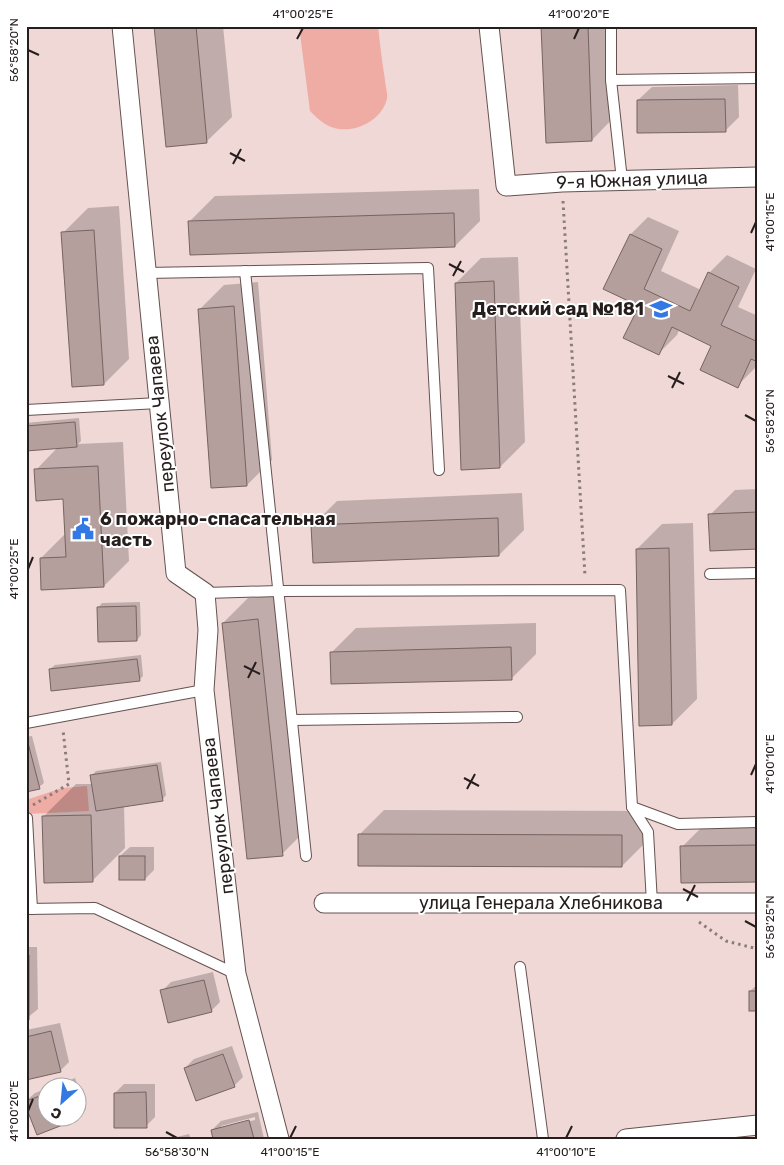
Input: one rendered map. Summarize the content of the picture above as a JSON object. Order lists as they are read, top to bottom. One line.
{"streets":{"street":["9-я Южная улица","переулок Чапаева","улица Генерала Хлебникова"]},"places":{"school or university":["Детский сад №181"],"public building":["6 пожарно-спасательная часть"]},"north":"bottom left","coordinates":["41°00'25\"E","41°00'20\"E","56°58'20\"N","41°00'15\"E","41°00'10\"E","56°58'25\"N","56°58'30\"N"]}
